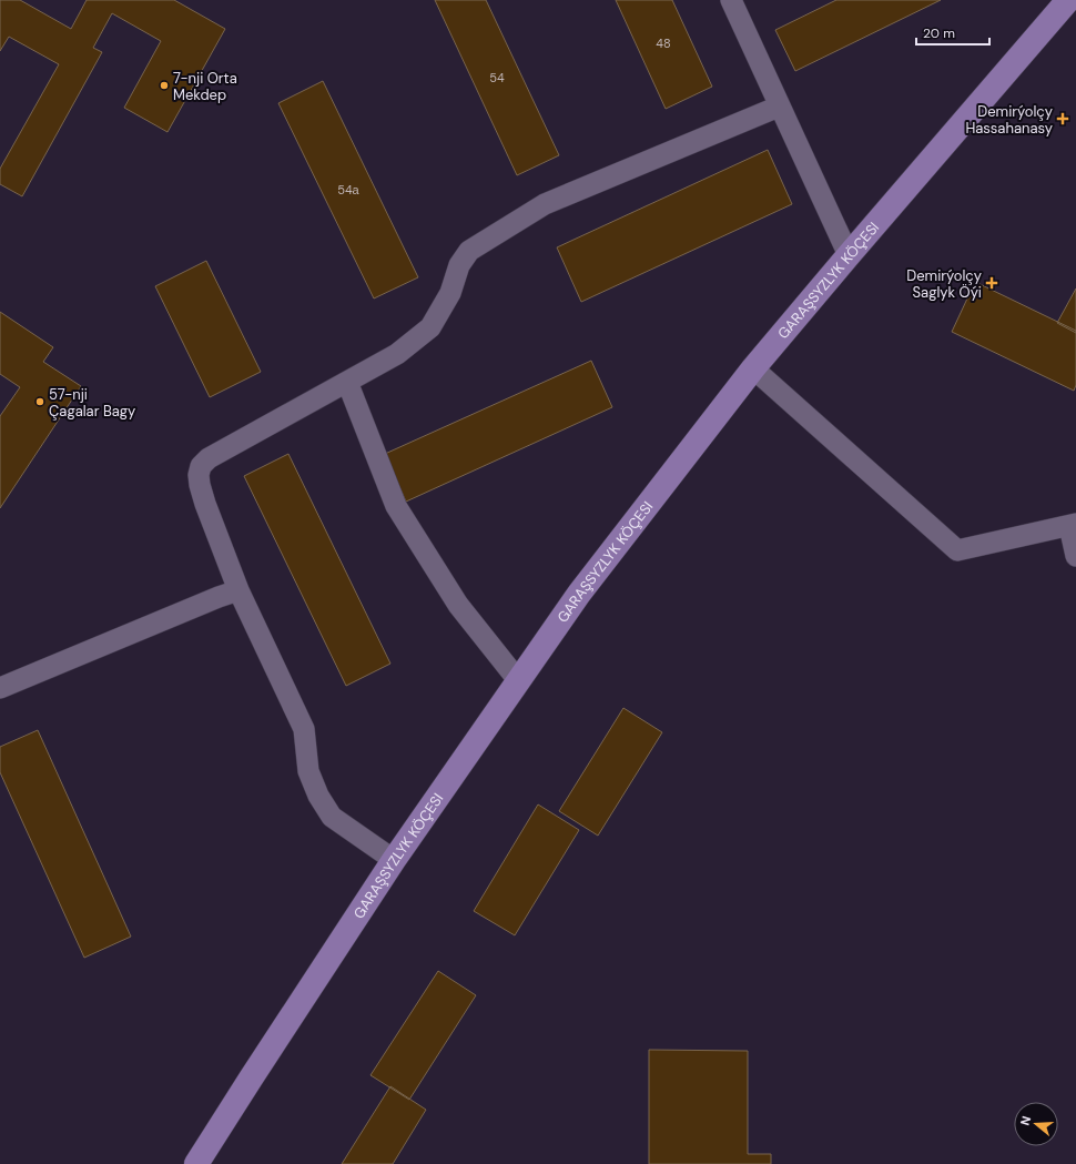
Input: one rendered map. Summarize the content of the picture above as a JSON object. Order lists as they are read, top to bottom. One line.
{"streets":{"main road":["GARAŞSYZLYK KÖÇESI"]},"places":{"other":["7-nji Orta Mekdep","57-nji Çagalar Bagy"],"health":["Demirýolçy Hassahanasy","Demirýolçy Saglyk Öýi"]},"house_numbers":["48","54","54а"],"scale_bar":"20 m","north":"left"}
